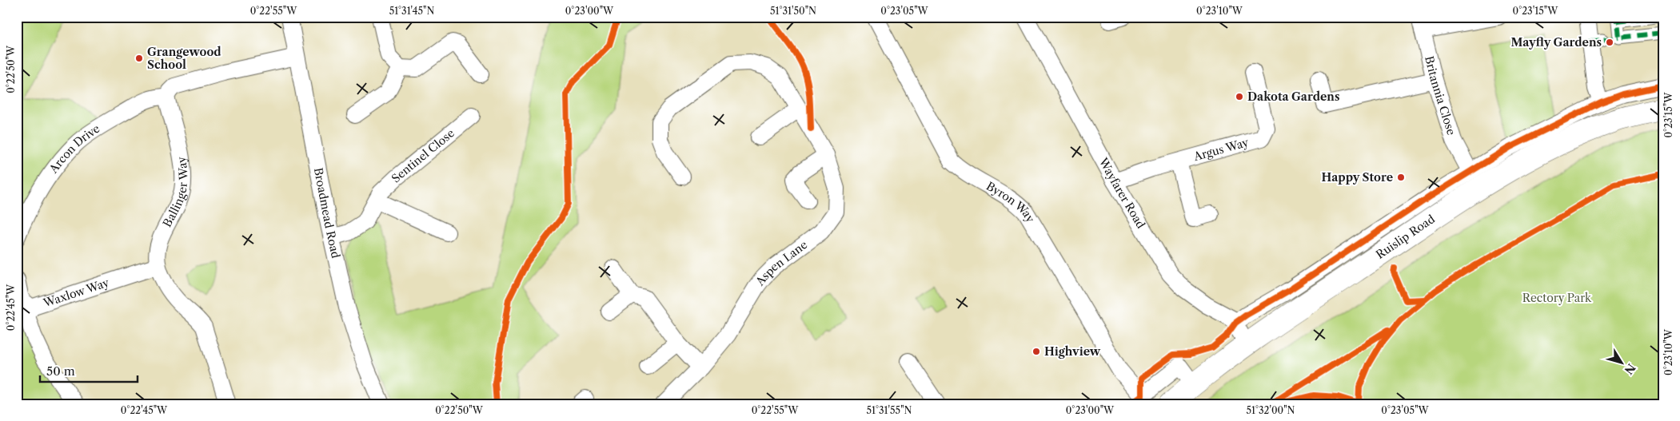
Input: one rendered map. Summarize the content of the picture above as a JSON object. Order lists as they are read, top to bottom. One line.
{"streets":{"main road":["Ruislip Road"],"street":["Britannia Close","Argus Way","Arcon Drive","Sentinel Close","Ballinger Way","Wayfarer Road","Byron Way","Broadmead Road","Aspen Lane","Waxlow Way"]},"crossings":[["Argus Way","Wayfarer Road"],["Arcon Drive","Ballinger Way"],["Sentinel Close","Broadmead Road"],["Ballinger Way","Waxlow Way"],["Wayfarer Road","Ruislip Road"],["Byron Way","Ruislip Road"]],"parks":["Rectory Park"],"places":["Mayfly Gardens","Grangewood School","Dakota Gardens","Happy Store","Highview"],"scale_bar":"50 m","north":"bottom right","coordinates":["0°22'55\"W","51°31'45\"N","0°23'00\"W","51°31'50\"N","0°23'05\"W","0°23'10\"W","0°23'15\"W","0°22'50\"W","0°22'45\"W","51°31'55\"N","51°32'00\"N"]}
